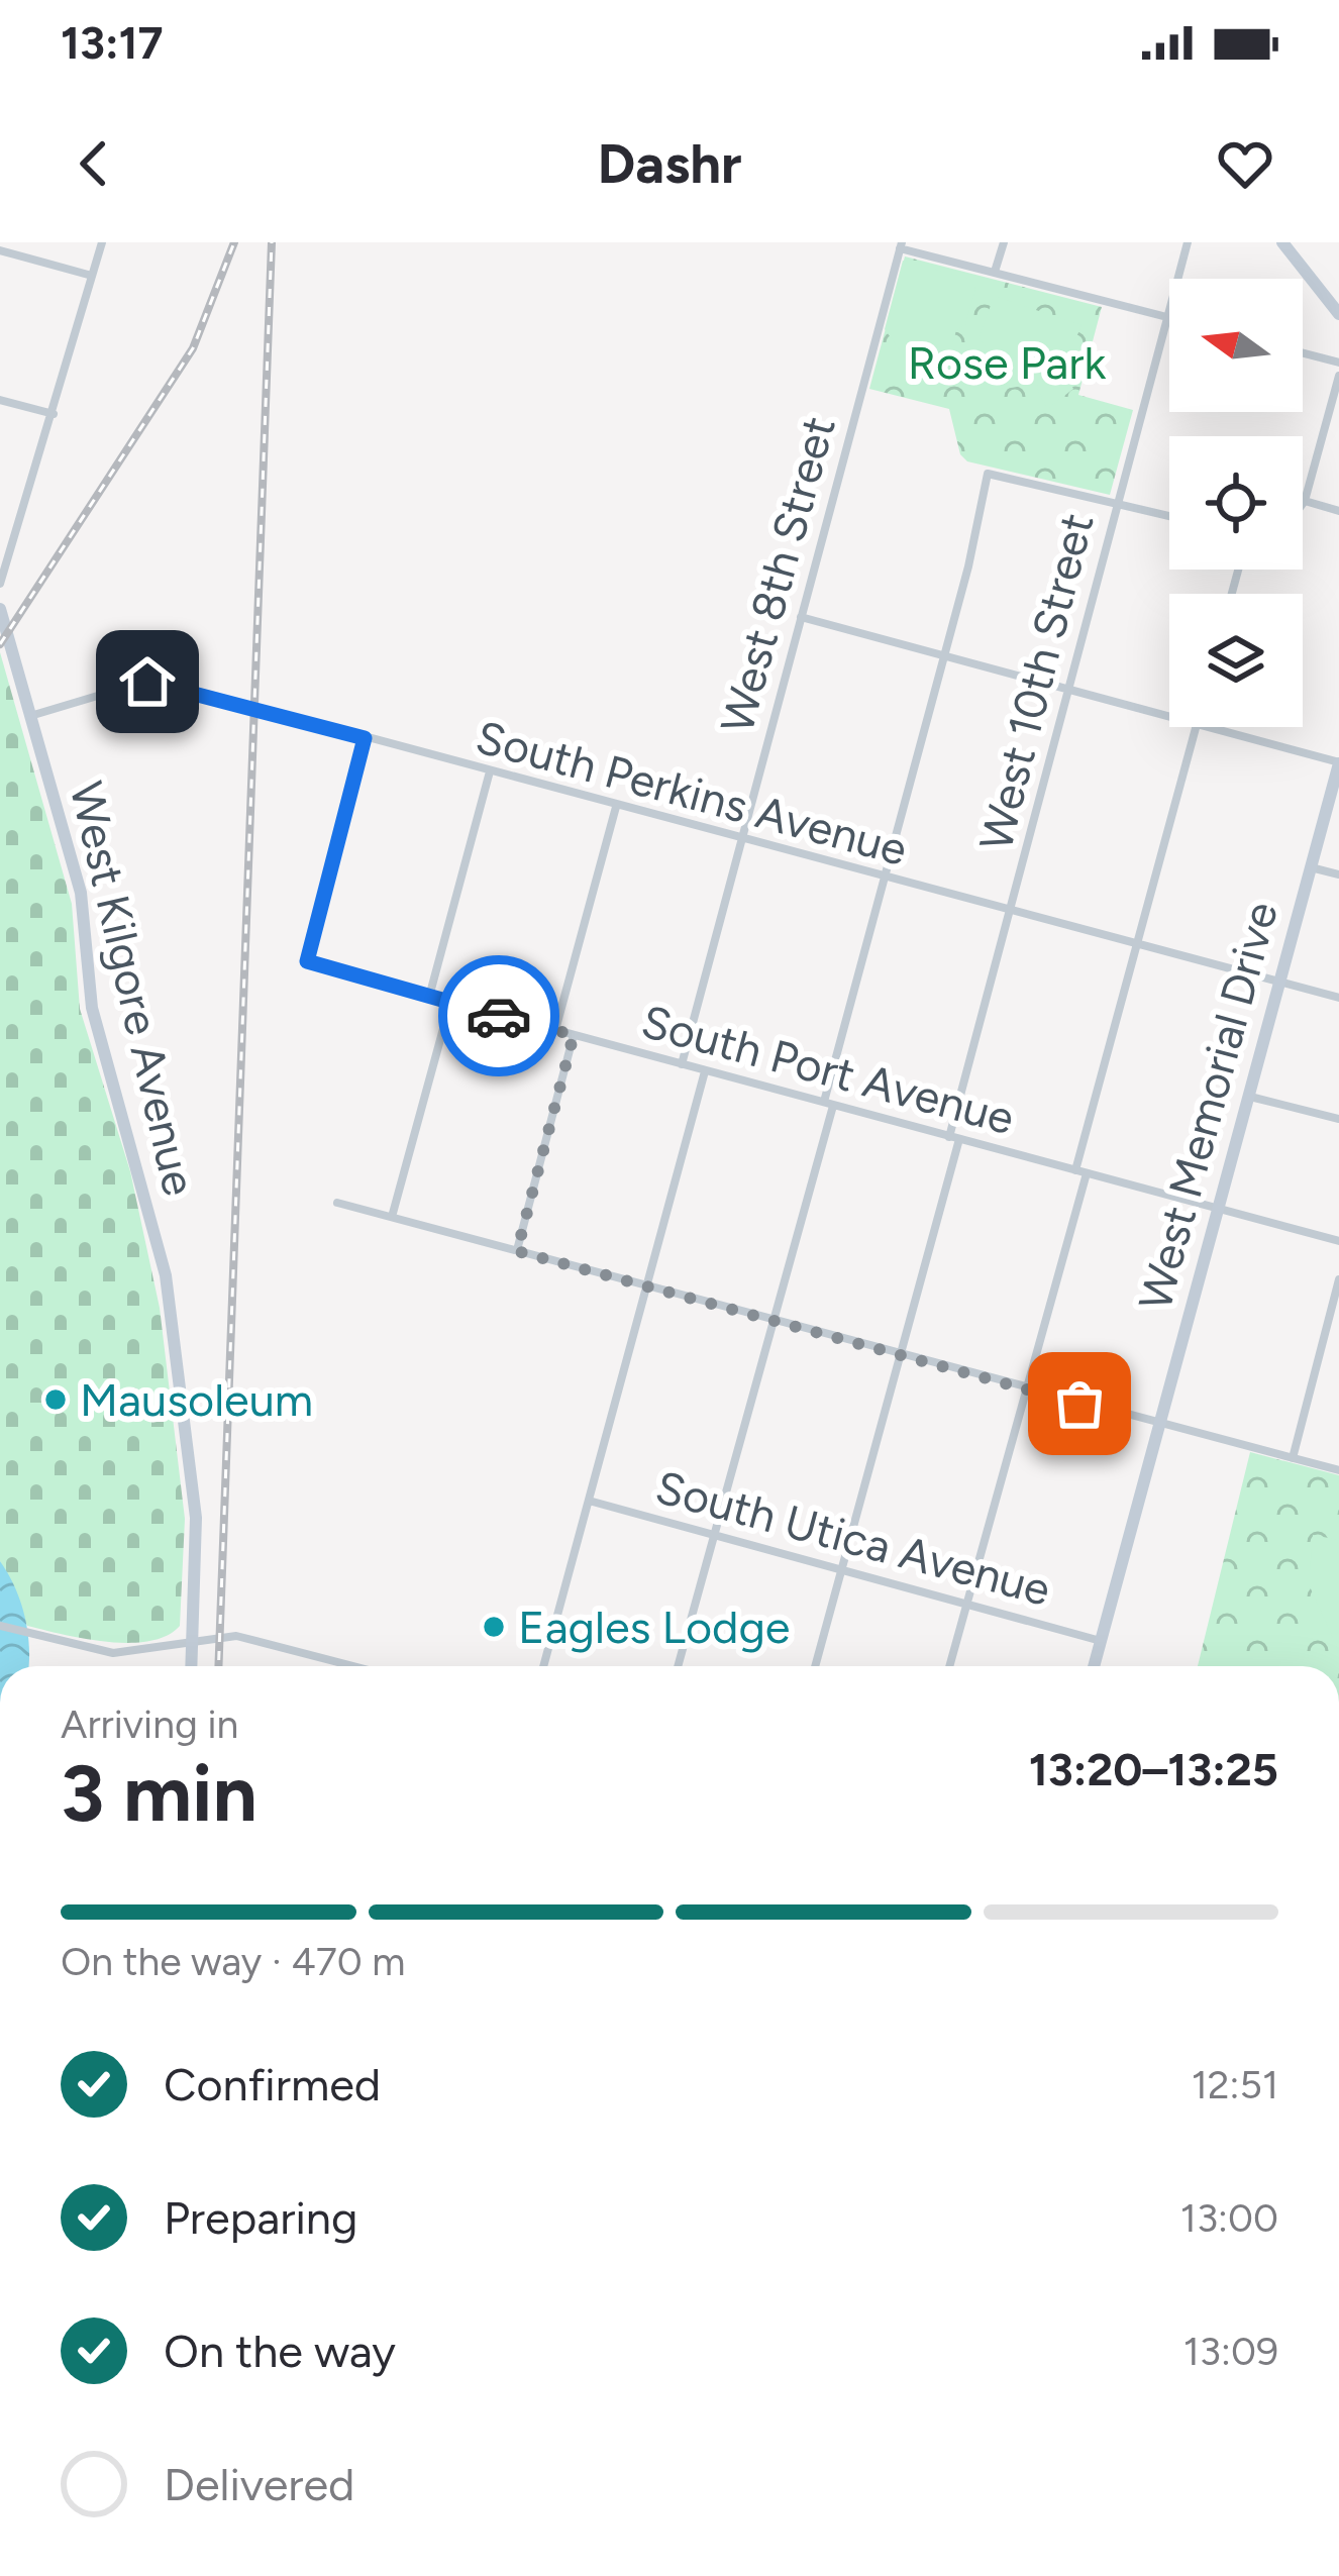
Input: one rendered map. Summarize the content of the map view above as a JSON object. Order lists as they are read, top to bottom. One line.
{"streets":{"main road":["West Kilgore Avenue","West Memorial Drive"],"street":["West 8th Street","West 10th Street","South Perkins Avenue","South Port Avenue","South Utica Avenue"]},"crossings":[["West 8th Street","South Perkins Avenue"],["West 8th Street","South Port Avenue"],["West 10th Street","South Perkins Avenue"],["West 10th Street","South Port Avenue"],["West 10th Street","South Utica Avenue"],["South Perkins Avenue","West Kilgore Avenue"],["South Perkins Avenue","South Port Avenue"],["South Perkins Avenue","West Memorial Drive"],["South Port Avenue","West Memorial Drive"],["West Memorial Drive","South Utica Avenue"]],"parks":["Rose Park"],"places":["Mausoleum","Eagles Lodge"],"north":"left","page":{"status":"13:17","header":"Dashr","heading":["3 min","Arriving in","13:20–13:25"],"bar":"On the way · 470 m","list":[["Confirmed","12:51"],["Preparing","13:00"],["On the way","13:09"],"Delivered"]}}
